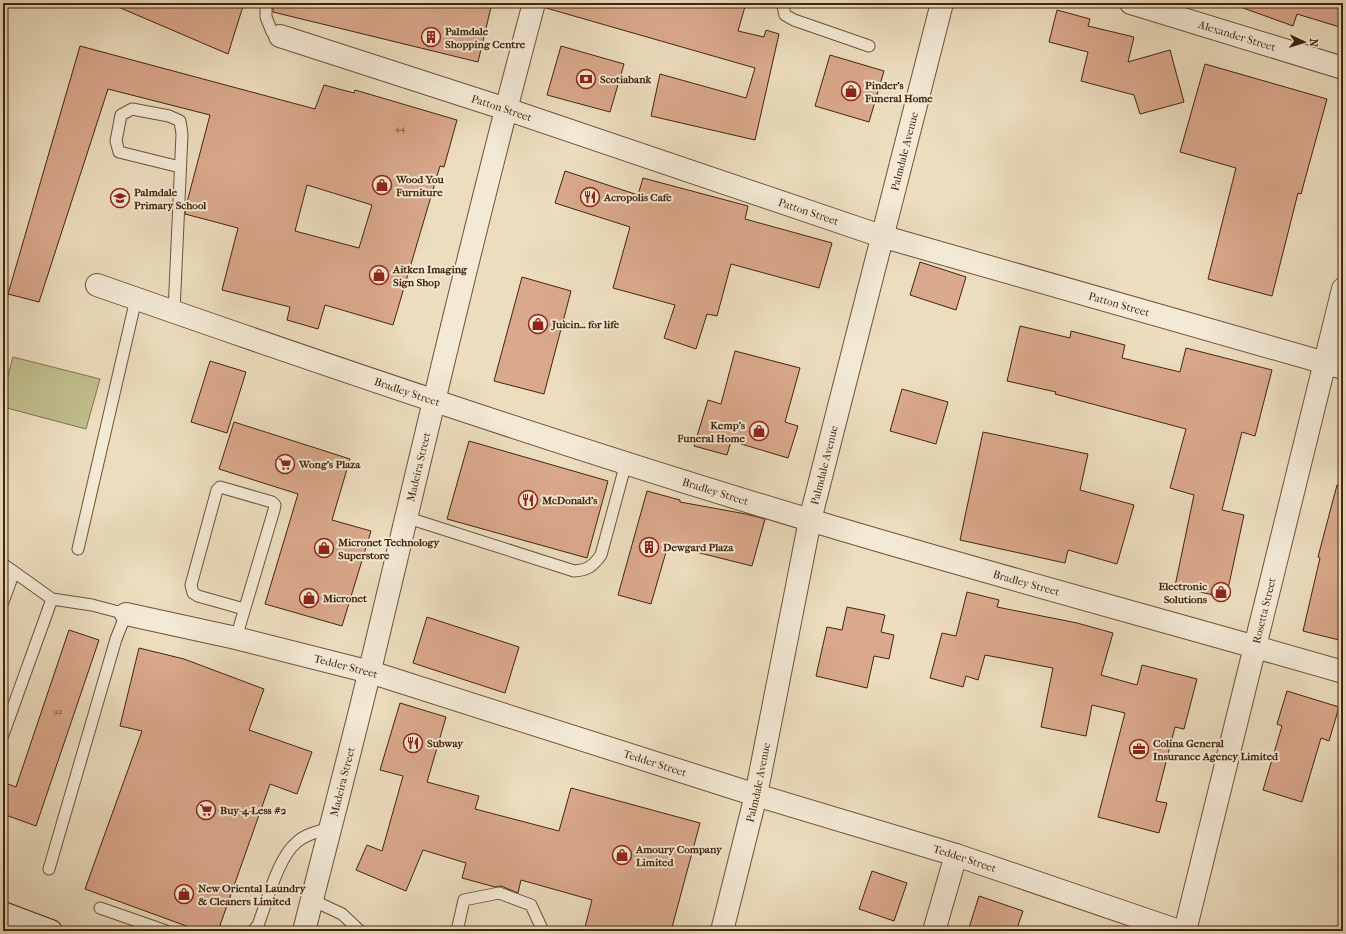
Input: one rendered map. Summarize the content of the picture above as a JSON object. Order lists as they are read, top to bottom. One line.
{"streets":{"street":["Alexander Street","Patton Street","Palmdale Avenue","Bradley Street","Madeira Street","Rosetta Street","Tedder Street"]},"crossings":[["Patton Street","Palmdale Avenue"],["Patton Street","Madeira Street"],["Patton Street","Rosetta Street"],["Palmdale Avenue","Bradley Street"],["Palmdale Avenue","Tedder Street"],["Bradley Street","Madeira Street"],["Bradley Street","Rosetta Street"],["Madeira Street","Tedder Street"]],"places":{"building":["Palmdale Shopping Centre","Dewgard Plaza"],"bank":["Scotiabank"],"shop":["Pinder's Funeral Home","Wood You Furniture","Aitken Imaging Sign Shop","Juicin… for life","Kemp's Funeral Home","Micronet Technology Superstore","Electronic Solutions","Micronet","Amoury Company Limited","New Oriental Laundry & Cleaners Limited"],"restaurant":["Acropolis Cafe","McDonald's","Subway"],"school or university":["Palmdale Primary School"],"supermarket":["Wong's Plaza","Buy-4-Less #2"],"office":["Colina General Insurance Agency Limited"]},"house_numbers":["44","92"],"north":"right"}
